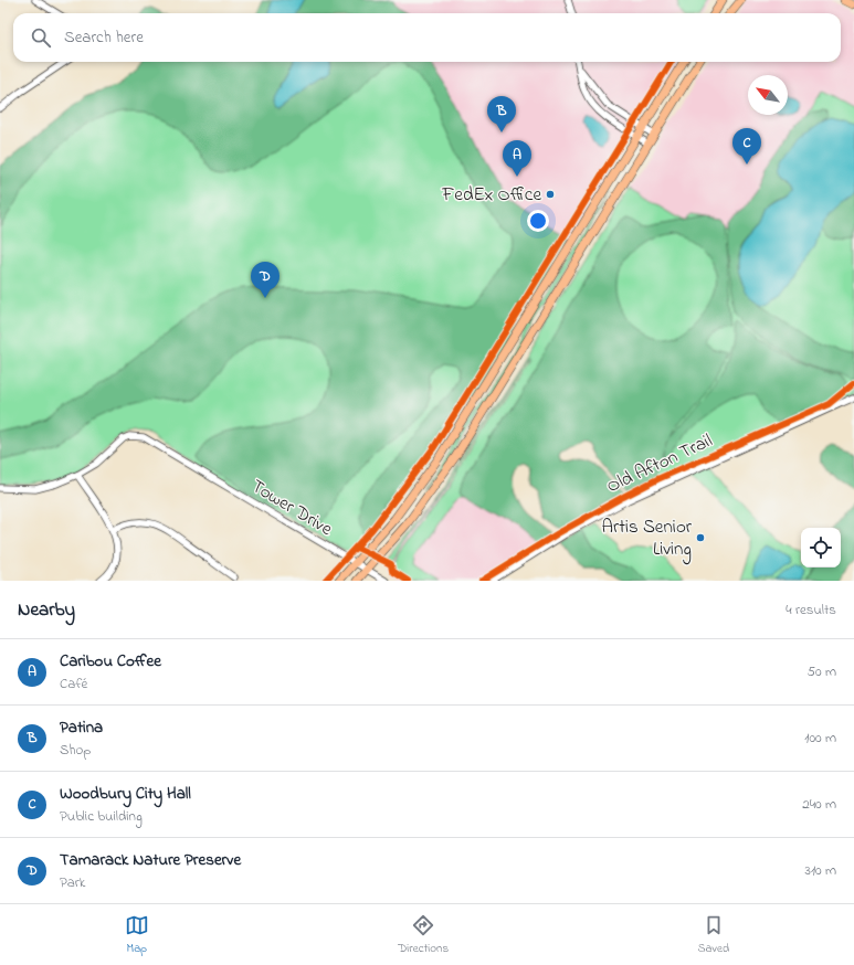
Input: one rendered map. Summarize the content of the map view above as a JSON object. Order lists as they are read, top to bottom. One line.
{"streets":{"street":["Tower Drive"],"cycle path":["Old Afton Trail"]},"places":["FedEx Office","Artis Senior Living"],"north":"top left","page":{"search":"Search here","pins":["B","C","A","D"],"heading":["Nearby","4 results"],"list":[{"mark":"A","name":"Caribou Coffee","note":"Café","value":"50 m"},{"mark":"B","name":"Patina","note":"Shop","value":"100 m"},{"mark":"C","name":"Woodbury City Hall","note":"Public building","value":"240 m"},{"mark":"D","name":"Tamarack Nature Preserve","note":"Park","value":"310 m"}],"nav":["Map","Directions","Saved"]}}
